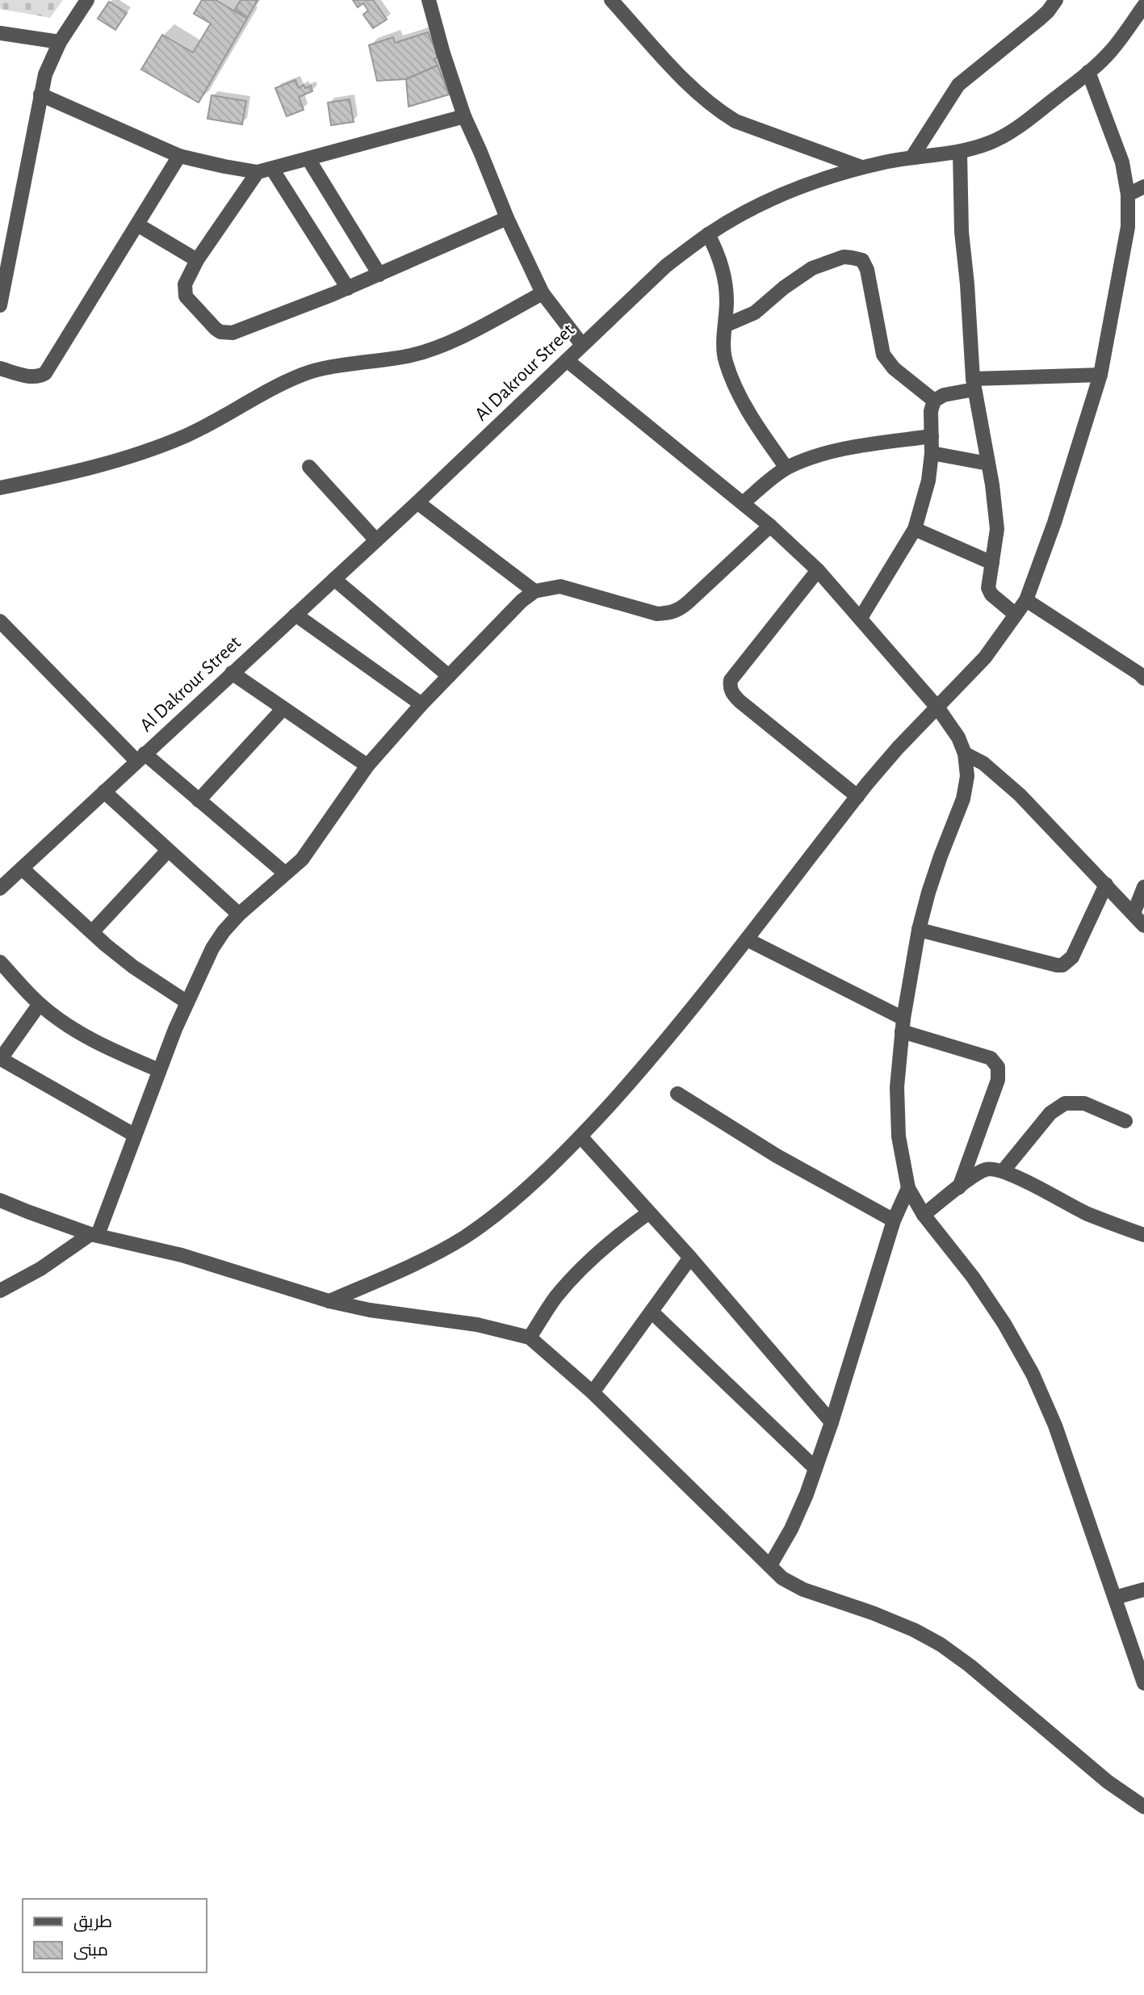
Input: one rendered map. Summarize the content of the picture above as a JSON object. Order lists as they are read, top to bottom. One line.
{"streets":{"street":["Al Dakrour Street"]},"legend":["طريق","مبنى"]}
